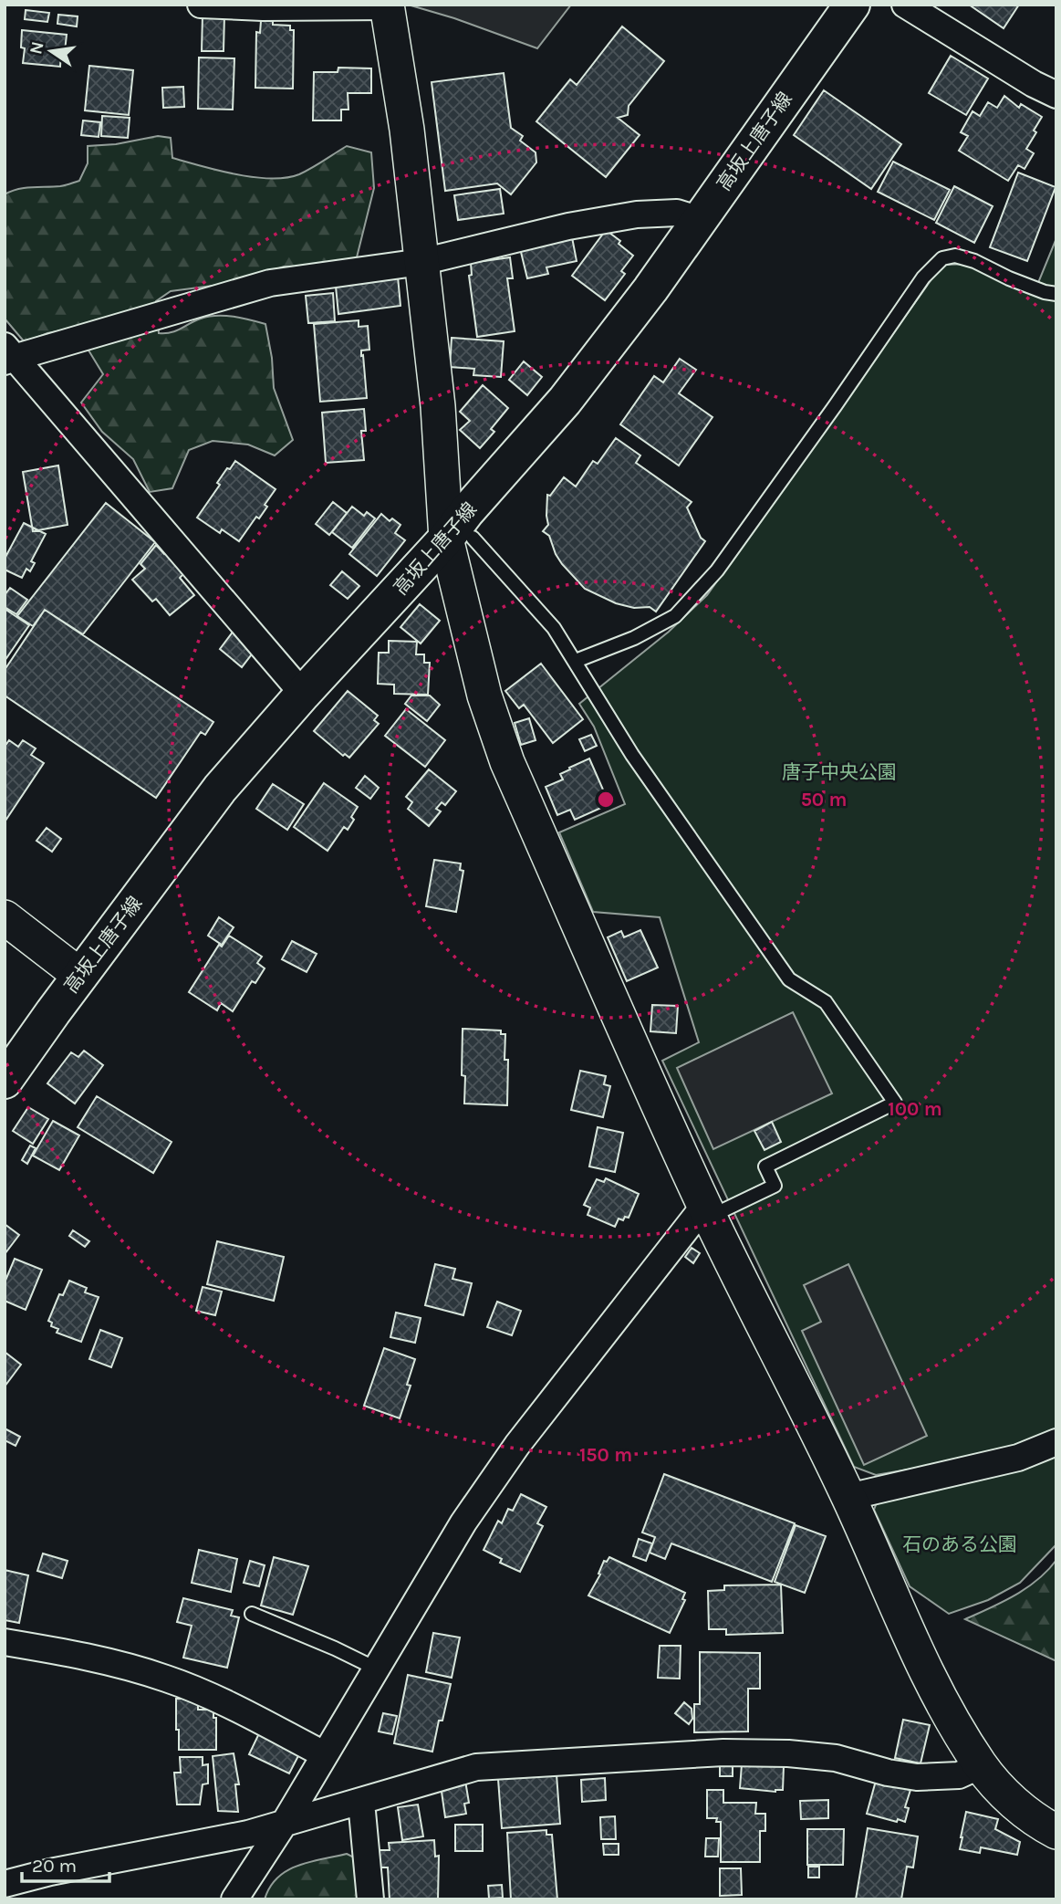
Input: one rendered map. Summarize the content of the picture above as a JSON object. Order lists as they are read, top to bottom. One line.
{"streets":{"main road":["高坂上唐子線"]},"parks":["唐子中央公園","石のある公園"],"scale_bar":"20 m","north":"left","rings":["50 m","100 m","150 m"]}
